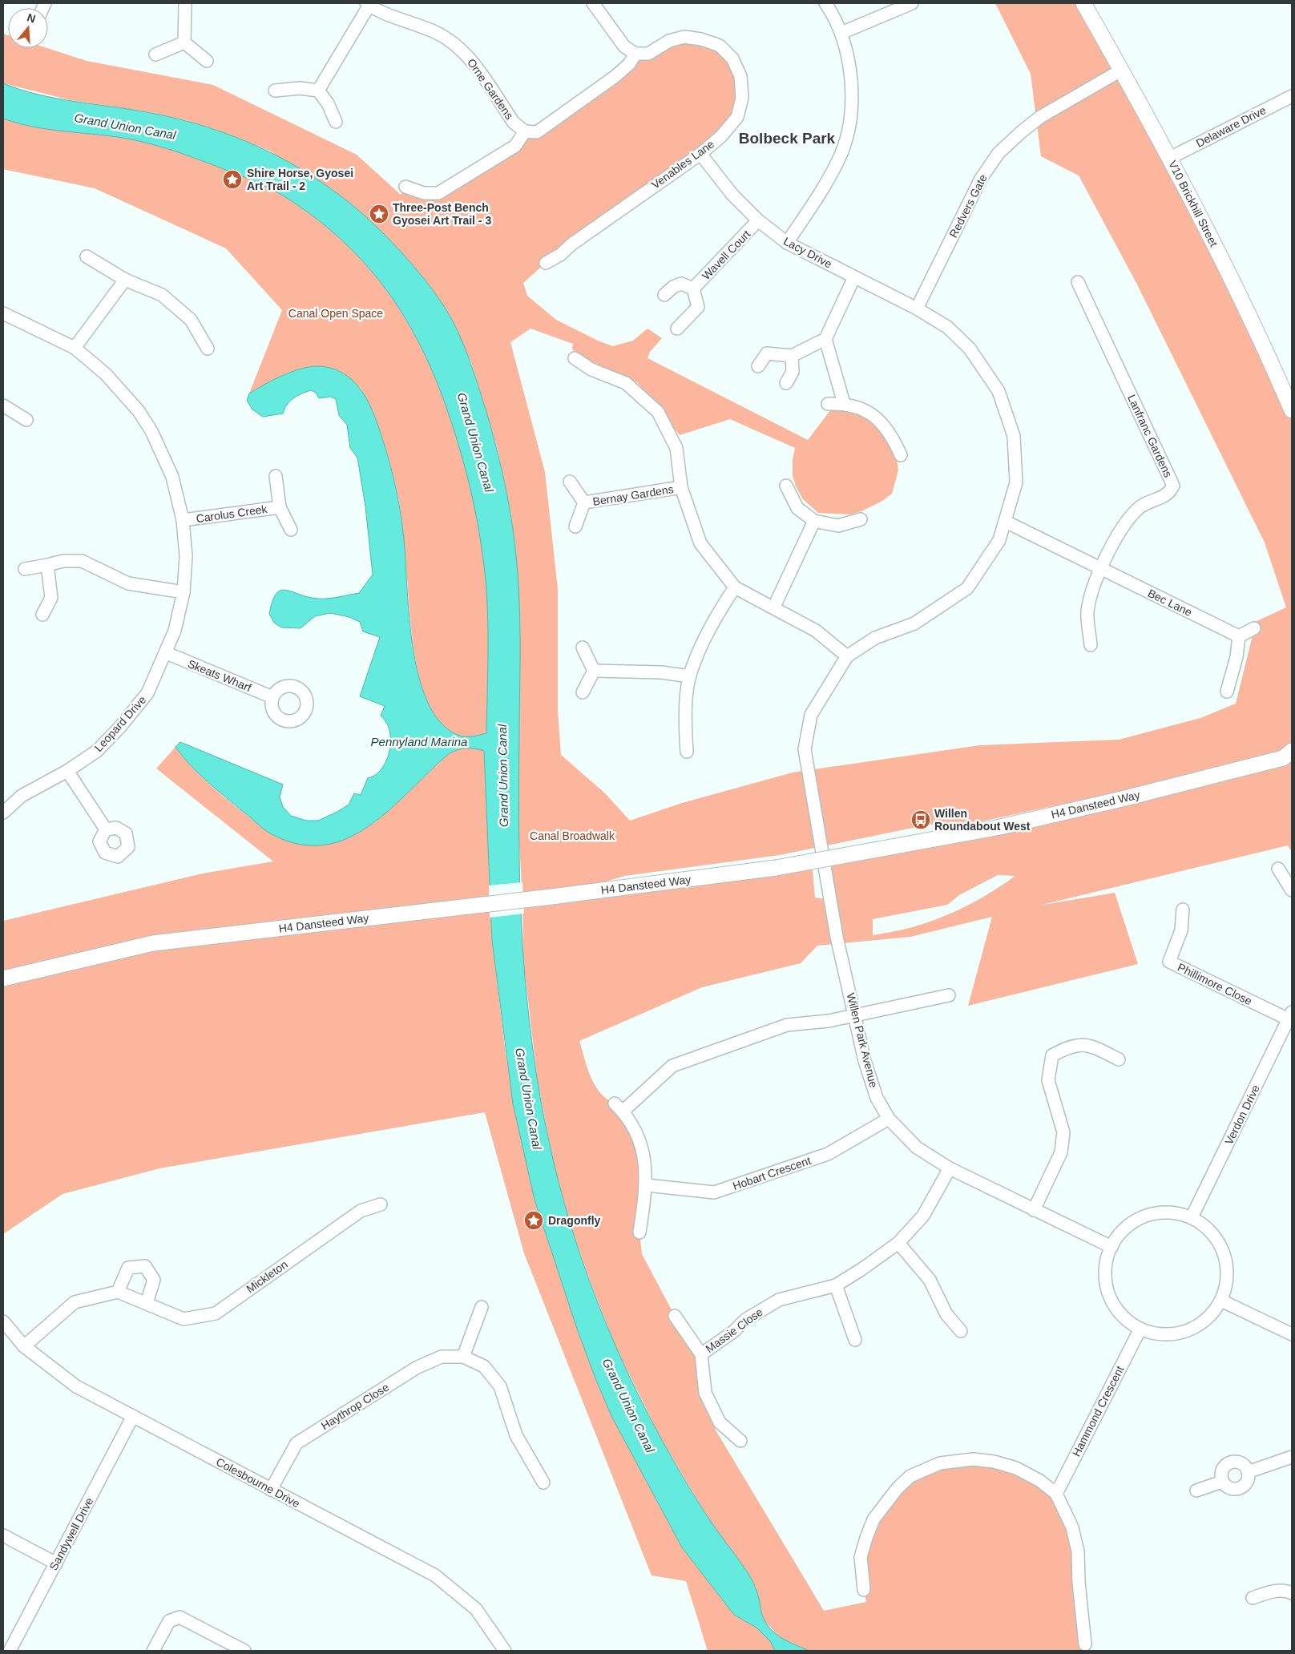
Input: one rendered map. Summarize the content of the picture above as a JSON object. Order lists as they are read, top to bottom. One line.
{"streets":{"street":["Orne Gardens","Delaware Drive","Venables Lane","V10 Brickhill Street","Redvers Gate","Lacy Drive","Wavell Court","Lanfranc Gardens","Bernay Gardens","Carolus Creek","Bec Lane","Skeats Wharf","Leopard Drive","H4 Dansteed Way","Phillimore Close","Willen Park Avenue","Verdon Drive","Hobart Crescent","Mickleton","Massie Close","Haythrop Close","Hammond Crescent","Colesbourne Drive","Sandywell Drive"]},"crossings":[["Delaware Drive","V10 Brickhill Street"],["Venables Lane","Lacy Drive"],["V10 Brickhill Street","Redvers Gate"],["Redvers Gate","Lacy Drive"],["Lacy Drive","Wavell Court"],["Lacy Drive","Bernay Gardens"],["Lacy Drive","Bec Lane"],["Lacy Drive","Willen Park Avenue"],["Lanfranc Gardens","Bec Lane"],["Bernay Gardens","Willen Park Avenue"],["Carolus Creek","Leopard Drive"],["Skeats Wharf","Leopard Drive"],["Phillimore Close","Verdon Drive"],["Willen Park Avenue","Verdon Drive"],["Willen Park Avenue","Hobart Crescent"],["Willen Park Avenue","Massie Close"],["Willen Park Avenue","Hammond Crescent"],["Verdon Drive","Hammond Crescent"],["Haythrop Close","Colesbourne Drive"],["Colesbourne Drive","Sandywell Drive"]],"districts":["Bolbeck Park"],"water":["Grand Union Canal","Pennyland Marina"],"parks":["Canal Open Space","Canal Broadwalk"],"places":{"place":["Shire Horse, Gyosei Art Trail - 2","Three-Post Bench Gyosei Art Trail - 3","Dragonfly"],"bus stop":["Willen Roundabout West"]},"north":"top"}
